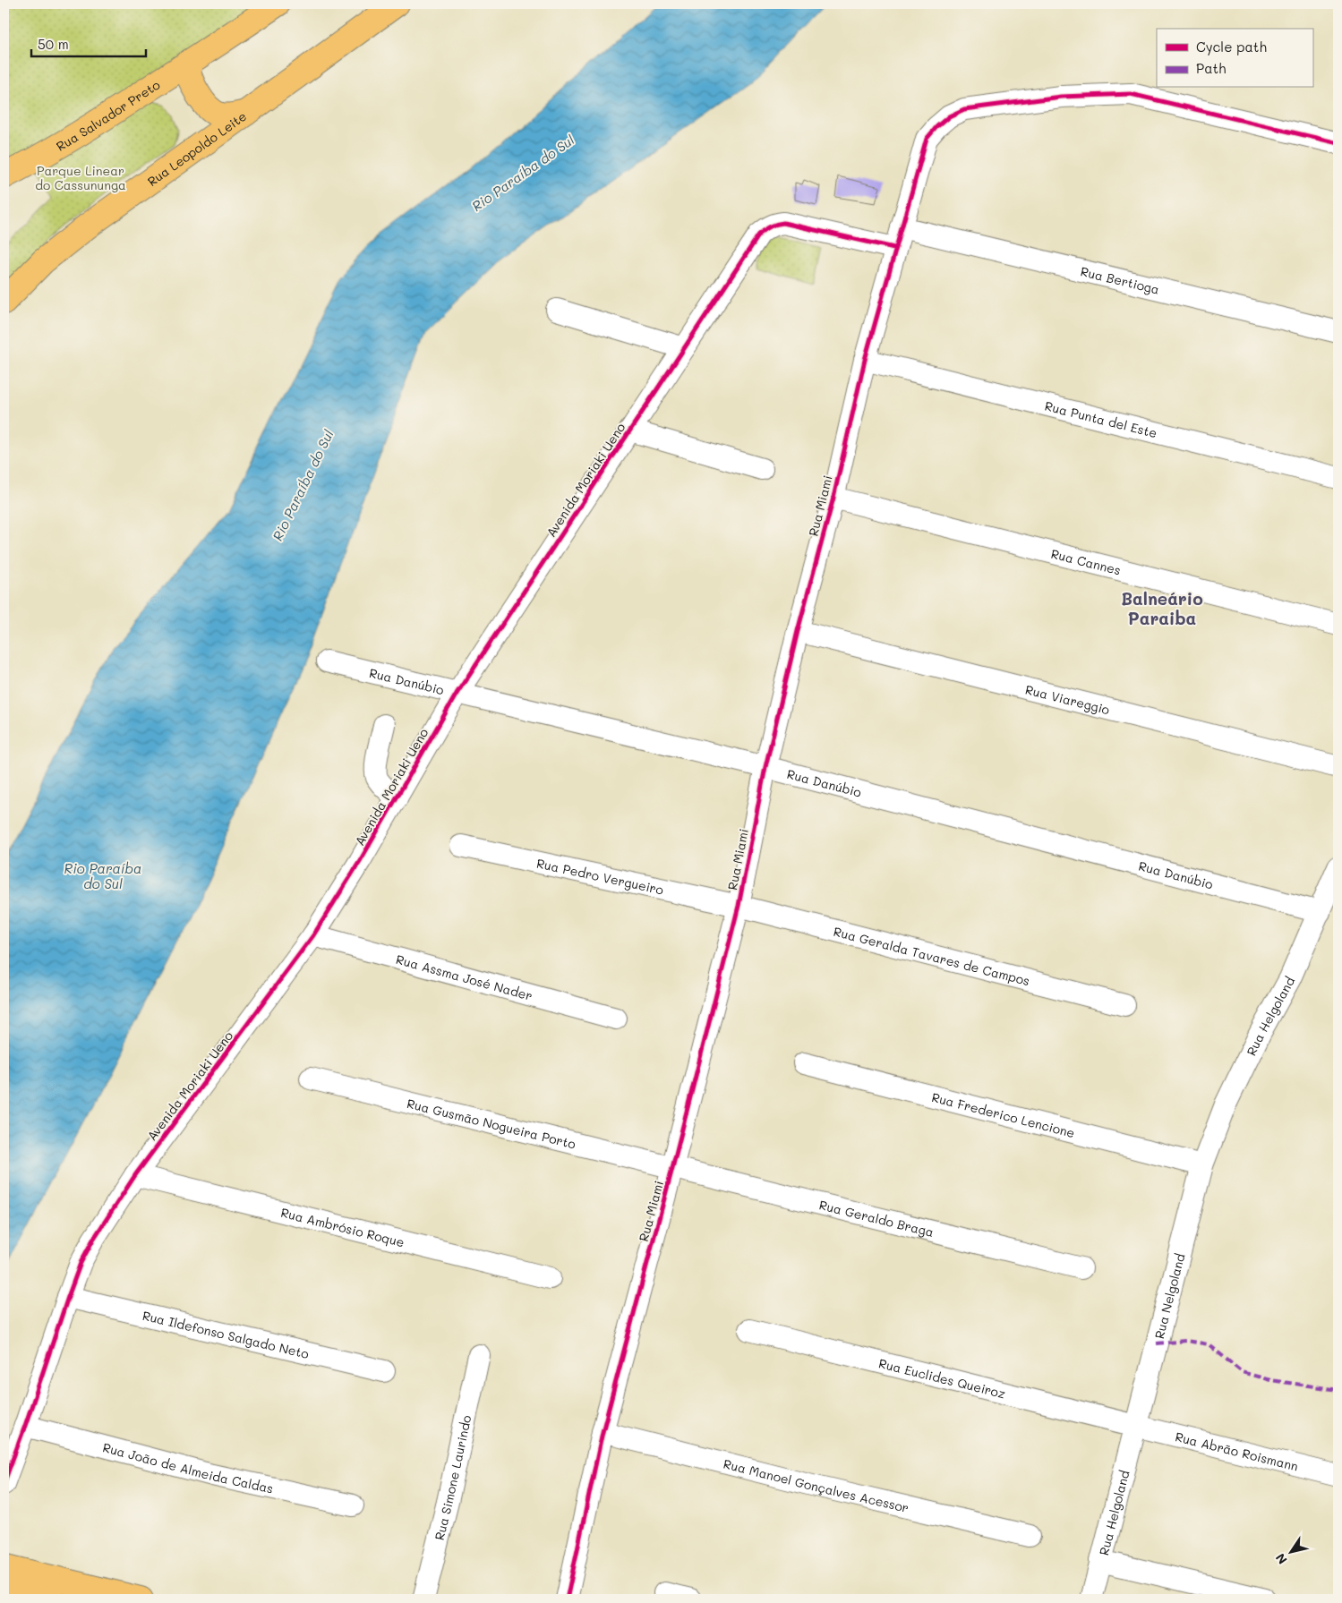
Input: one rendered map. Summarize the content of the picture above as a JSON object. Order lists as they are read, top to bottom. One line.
{"streets":{"main road":["Rua Salvador Preto","Rua Leopoldo Leite"],"street":["Rua Bertioga","Rua Punta del Este","Avenida Moriaki Ueno","Rua Miami","Rua Cannes","Rua Danúbio","Rua Viareggio","Rua Pedro Vergueiro","Rua Geralda Tavares de Campos","Rua Assma José Nader","Rua Helgoland","Rua Frederico Lencione","Rua Gusmão Nogueira Porto","Rua Geraldo Braga","Rua Ambrósio Roque","Rua Nelgoland","Rua Ildefonso Salgado Neto","Rua Euclides Queiroz","Rua Abrão Roismann","Rua João de Almeida Caldas","Rua Simone Laurindo","Rua Manoel Gonçalves Acessor"]},"crossings":[["Rua Bertioga","Rua Miami"],["Rua Punta del Este","Rua Miami"],["Avenida Moriaki Ueno","Rua Miami"],["Avenida Moriaki Ueno","Rua Danúbio"],["Avenida Moriaki Ueno","Rua Assma José Nader"],["Avenida Moriaki Ueno","Rua Ambrósio Roque"],["Avenida Moriaki Ueno","Rua Ildefonso Salgado Neto"],["Avenida Moriaki Ueno","Rua João de Almeida Caldas"],["Rua Miami","Rua Cannes"],["Rua Miami","Rua Danúbio"],["Rua Miami","Rua Viareggio"],["Rua Miami","Rua Pedro Vergueiro"],["Rua Miami","Rua Geralda Tavares de Campos"],["Rua Miami","Rua Gusmão Nogueira Porto"],["Rua Miami","Rua Geraldo Braga"],["Rua Miami","Rua Manoel Gonçalves Acessor"],["Rua Danúbio","Rua Helgoland"],["Rua Pedro Vergueiro","Rua Geralda Tavares de Campos"],["Rua Helgoland","Rua Frederico Lencione"],["Rua Helgoland","Rua Nelgoland"],["Rua Helgoland","Rua Euclides Queiroz"],["Rua Helgoland","Rua Abrão Roismann"],["Rua Frederico Lencione","Rua Nelgoland"],["Rua Gusmão Nogueira Porto","Rua Geraldo Braga"],["Rua Nelgoland","Rua Euclides Queiroz"],["Rua Nelgoland","Rua Abrão Roismann"],["Rua Euclides Queiroz","Rua Abrão Roismann"]],"districts":["Balneário Paraiba"],"water":["Rio Paraíba do Sul"],"parks":["Parque Linear do Cassununga"],"legend":["Cycle path","Path"],"scale_bar":"50 m","north":"bottom left"}
